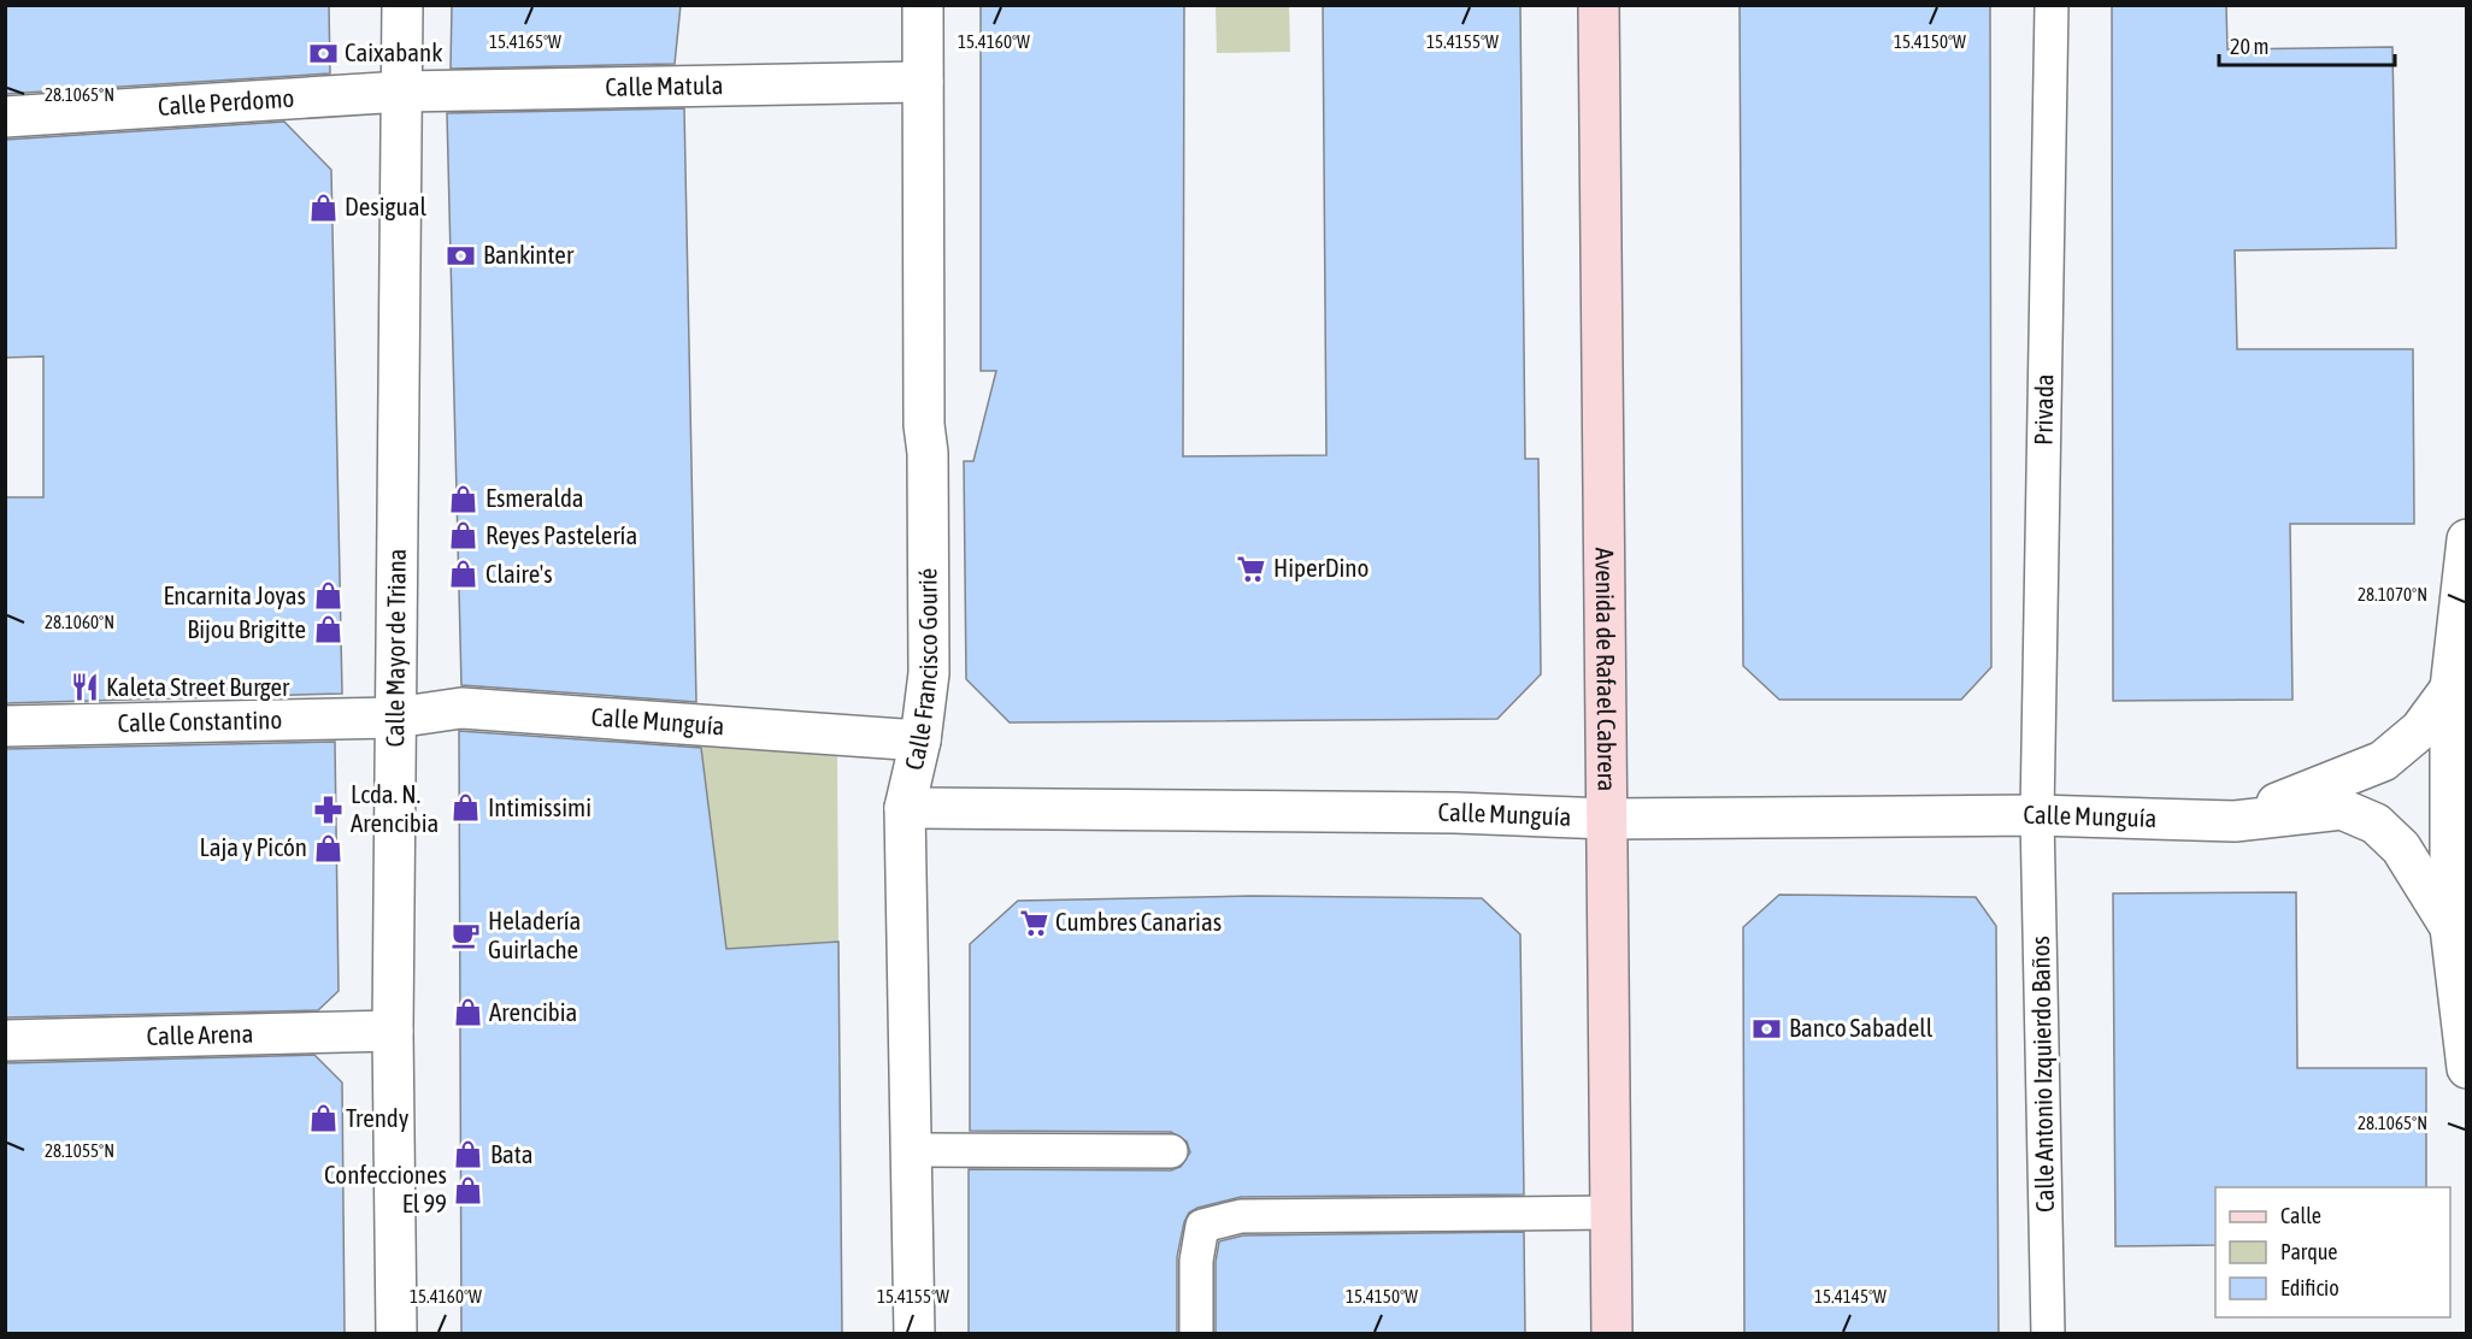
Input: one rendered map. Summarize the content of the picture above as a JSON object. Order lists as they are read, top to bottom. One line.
{"streets":{"street":["Calle Matula","Calle Perdomo","Calle Mayor de Triana","Calle Francisco Gourié","Avenida de Rafael Cabrera","Calle Constantino","Calle Munguía","Calle Arena"],"lane":["Privada","Calle Antonio Izquierdo Baños"]},"crossings":[["Calle Matula","Calle Perdomo"],["Calle Matula","Calle Mayor de Triana"],["Calle Matula","Calle Francisco Gourié"],["Calle Perdomo","Calle Mayor de Triana"],["Privada","Calle Munguía"],["Privada","Calle Antonio Izquierdo Baños"],["Calle Mayor de Triana","Calle Constantino"],["Calle Mayor de Triana","Calle Munguía"],["Calle Mayor de Triana","Calle Arena"],["Calle Francisco Gourié","Calle Munguía"],["Avenida de Rafael Cabrera","Calle Munguía"],["Calle Constantino","Calle Munguía"],["Calle Munguía","Calle Antonio Izquierdo Baños"]],"places":{"bank":["Caixabank","Bankinter","Banco Sabadell"],"shop":["Desigual","Esmeralda","Reyes Pastelería","Claire's","Encarnita Joyas","Bijou Brigitte","Intimissimi","Laja y Picón","Arencibia","Trendy","Bata","Confecciones El 99"],"supermarket":["HiperDino","Cumbres Canarias"],"restaurant":["Kaleta Street Burger"],"pharmacy":["Lcda. N. Arencibia"],"cafe":["Heladería Guirlache"]},"legend":["Calle","Parque","Edificio"],"scale_bar":"20 m","coordinates":["15.4160°W","15.4155°W","15.4150°W","15.4165°W","28.1065°N","28.1070°N","28.1060°N","28.1055°N","15.4145°W"]}
